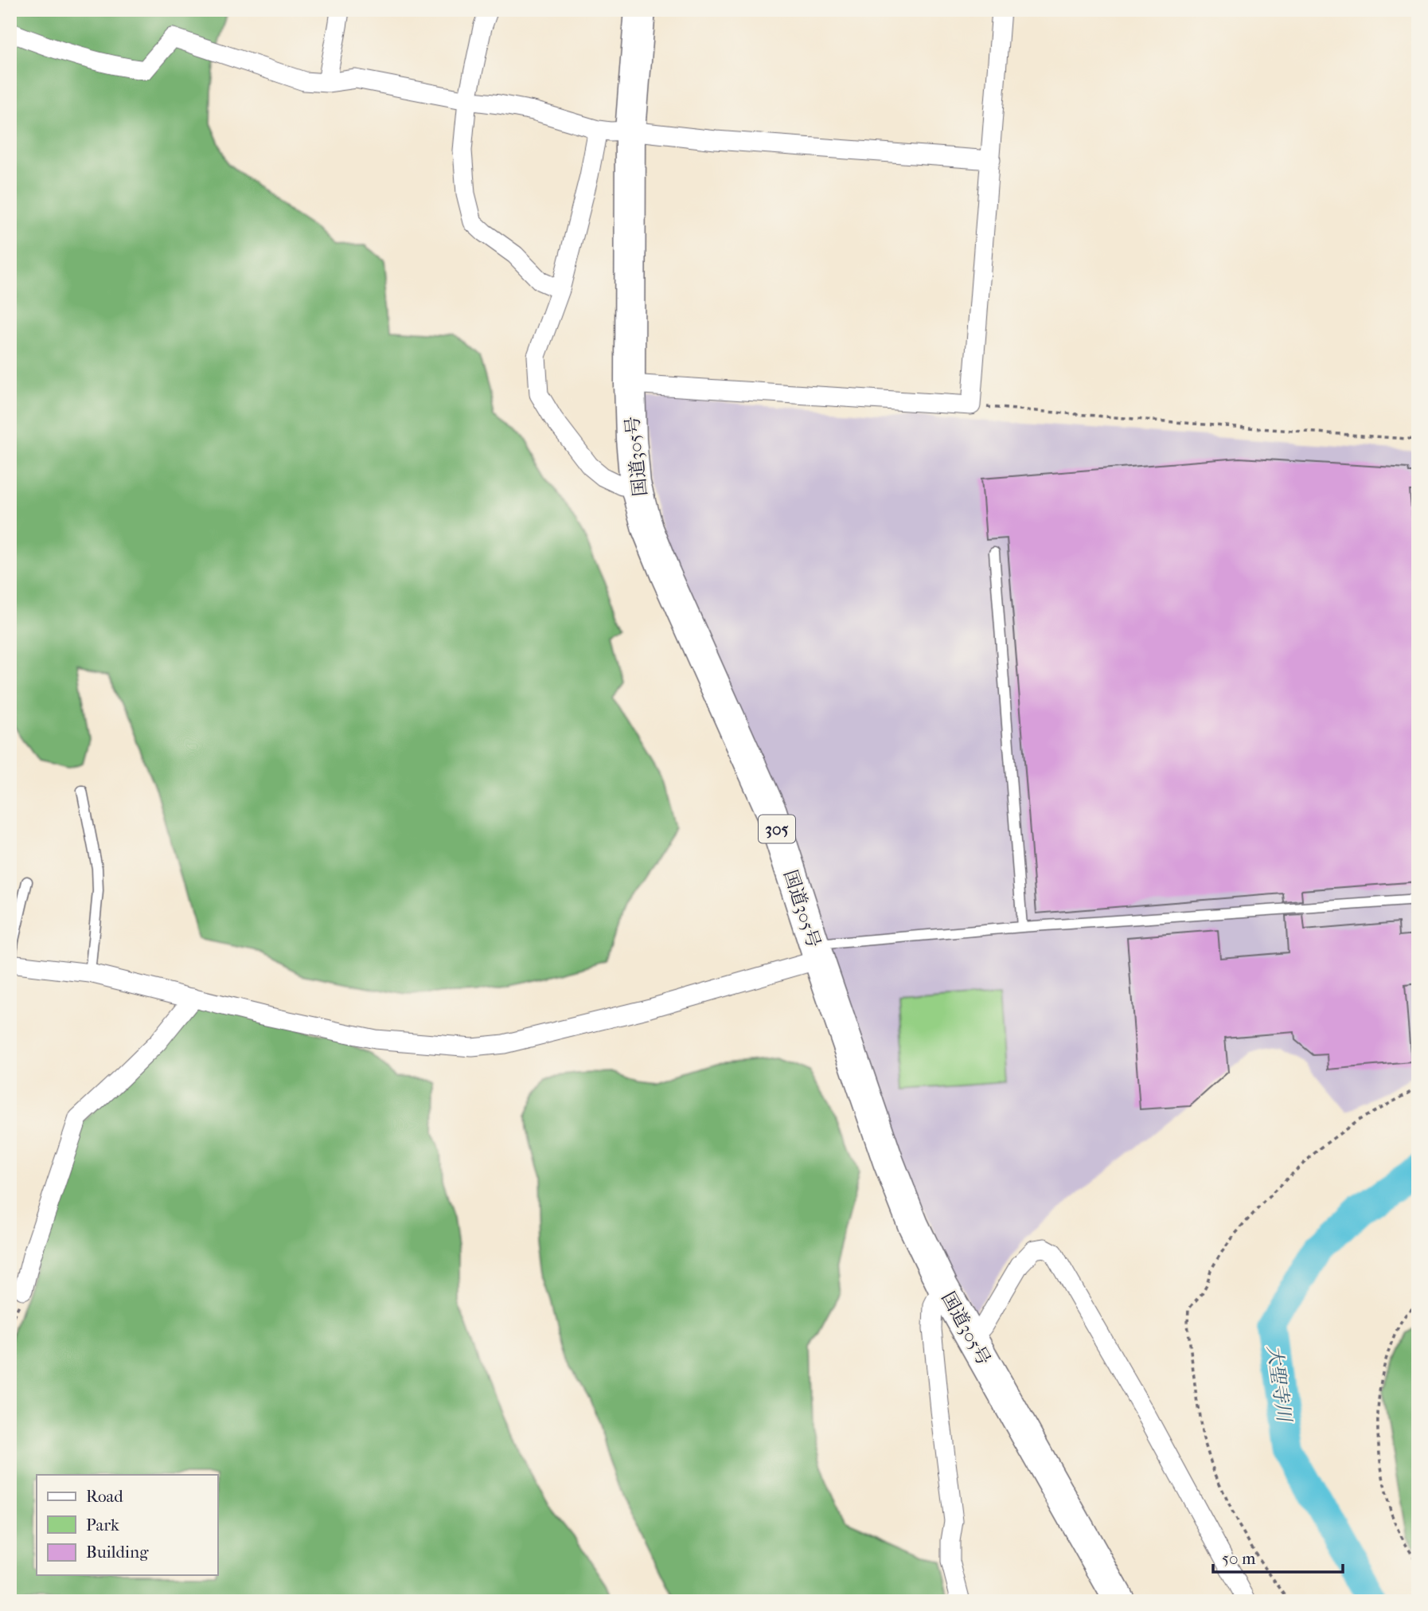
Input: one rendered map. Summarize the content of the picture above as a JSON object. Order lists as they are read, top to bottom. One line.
{"streets":{"highway":["国道305号","305"]},"water":["大聖寺川"],"legend":["Road","Park","Building"],"scale_bar":"50 m"}
